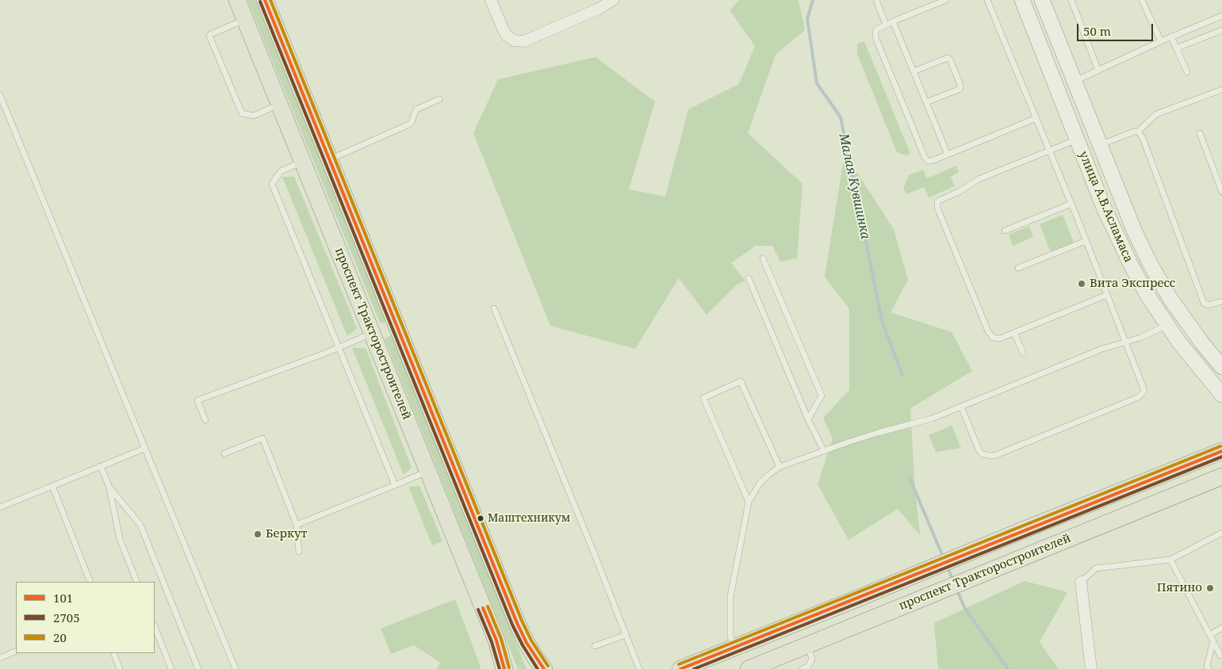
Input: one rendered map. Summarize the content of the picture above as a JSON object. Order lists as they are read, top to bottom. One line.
{"streets":{"main road":["проспект Тракторостроителей"],"street":["улица А.В.Асламаса"]},"water":["Малая Кувшинка"],"places":["Вита Экспресс","Маштехникум","Беркут","Пятино"],"lines":["transit line 101","transit line 20","transit line 2705"],"legend":["101","2705","20"],"scale_bar":"50 m"}
